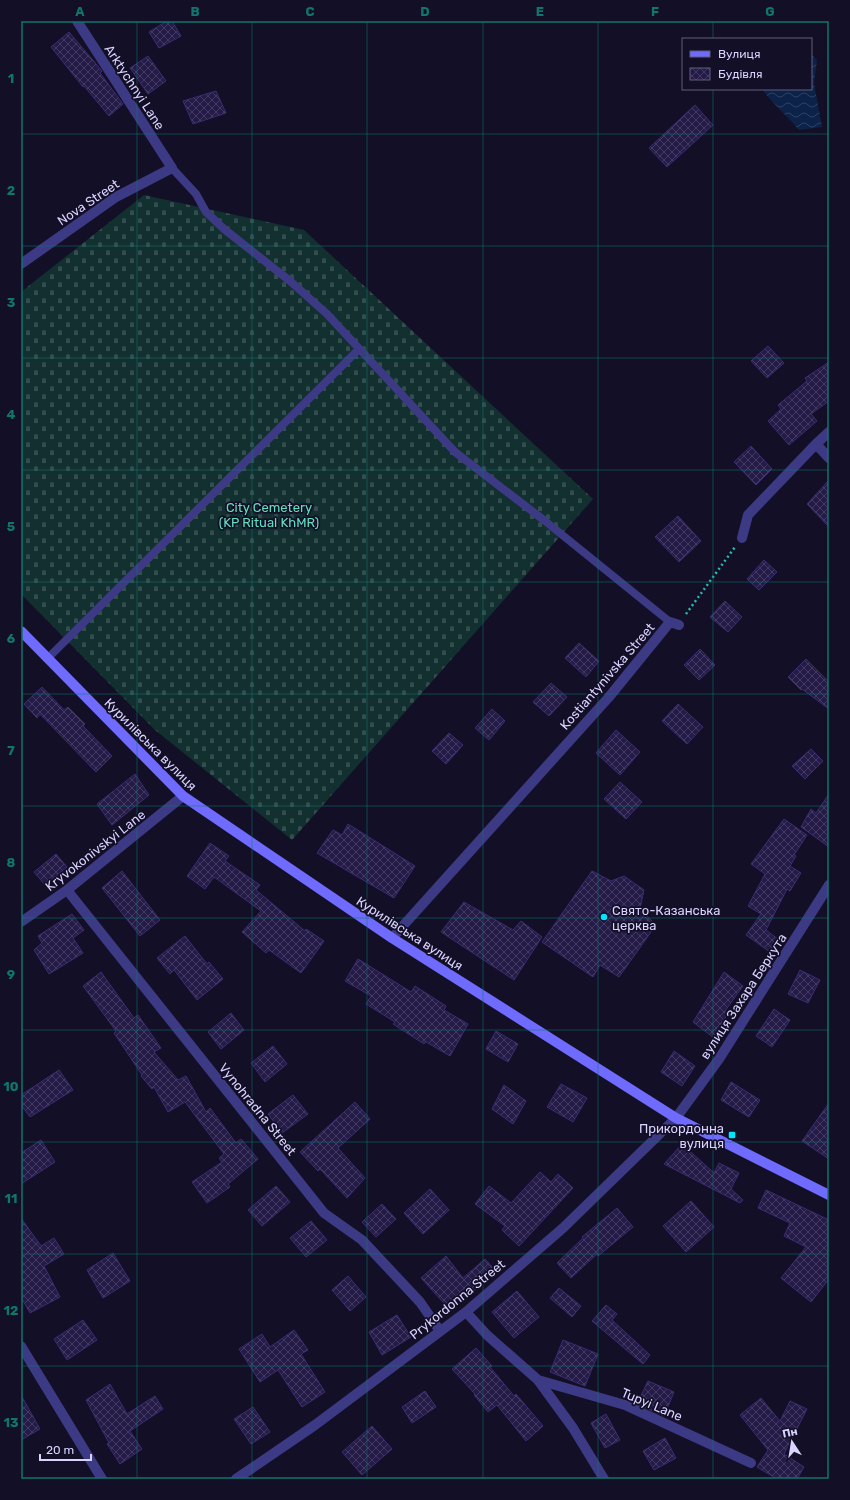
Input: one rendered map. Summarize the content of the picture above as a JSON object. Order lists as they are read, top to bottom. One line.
{"streets":{"main road":["Курилівська вулиця"],"street":["Arktychnyi Lane","Nova Street","Kostiantynivska Street","Kryvokonivskyi Lane","вулиця Захара Беркута","Vynohradna Street","Prykordonna Street","Tupyi Lane"]},"crossings":[["Arktychnyi Lane","Nova Street"],["Kostiantynivska Street","Курилівська вулиця"],["Курилівська вулиця","Kryvokonivskyi Lane"],["Курилівська вулиця","вулиця Захара Беркута"],["Курилівська вулиця","Prykordonna Street"],["Kryvokonivskyi Lane","Vynohradna Street"],["вулиця Захара Беркута","Prykordonna Street"],["Vynohradna Street","Prykordonna Street"]],"parks":["City Cemetery (KP Ritual KhMR)"],"places":{"other":["Свято-Казанська церква"],"transit":["Прикордонна вулиця"]},"legend":["Вулиця","Будівля"],"scale_bar":"20 m","north":"top","grid":{"columns":["A","B","C","D","E","F","G"],"rows":["1","2","3","4","5","6","7","8","9","10","11","12","13"]}}
